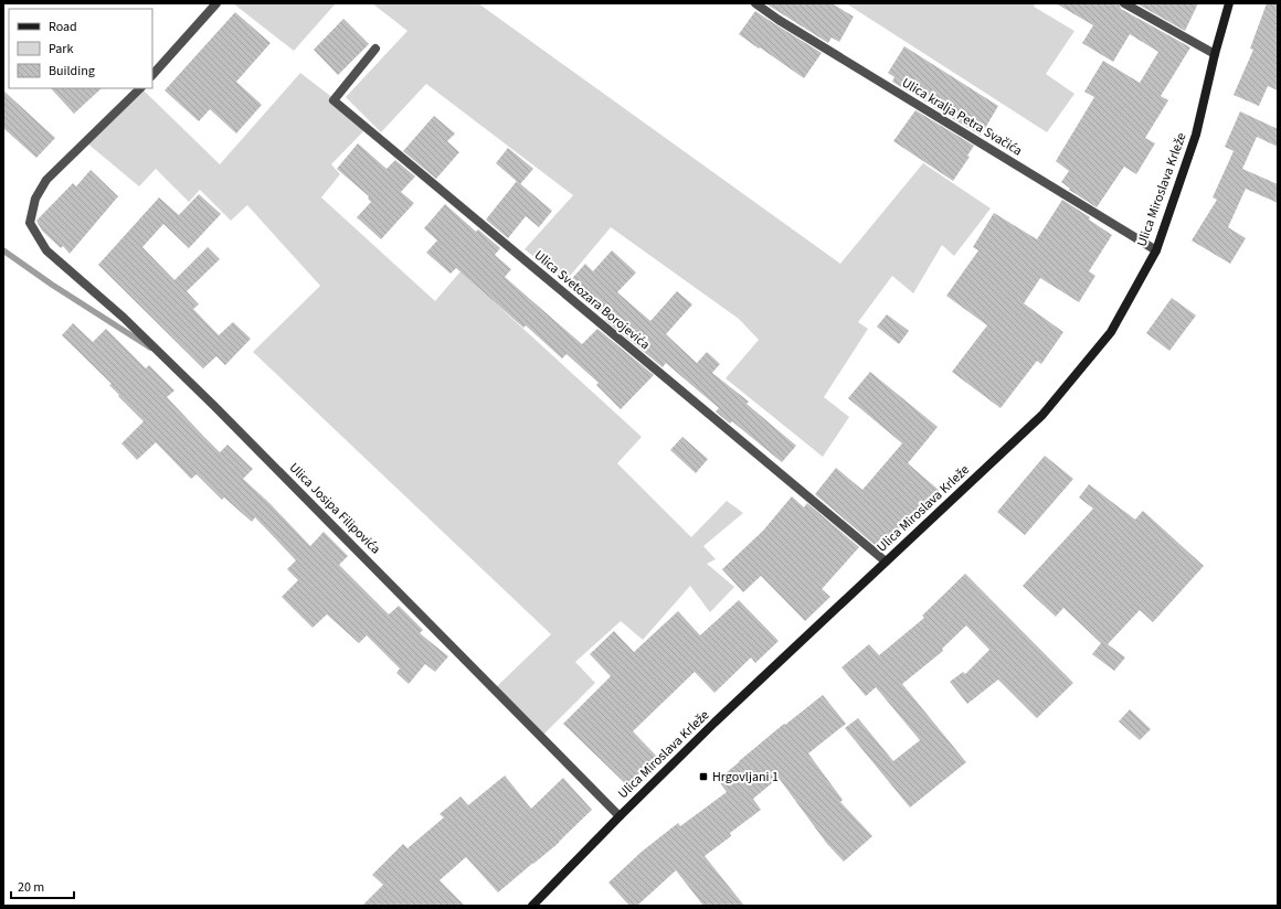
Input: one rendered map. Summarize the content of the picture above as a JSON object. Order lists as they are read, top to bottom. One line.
{"streets":{"main road":["Ulica Miroslava Krleže"],"street":["Ulica kralja Petra Svačića","Ulica Svetozara Borojevića","Ulica Josipa Filipovića"]},"crossings":[["Ulica kralja Petra Svačića","Ulica Miroslava Krleže"],["Ulica Miroslava Krleže","Ulica Svetozara Borojevića"],["Ulica Miroslava Krleže","Ulica Josipa Filipovića"]],"places":{"transit":["Hrgovljani 1"]},"legend":["Road","Park","Building"],"scale_bar":"20 m"}
